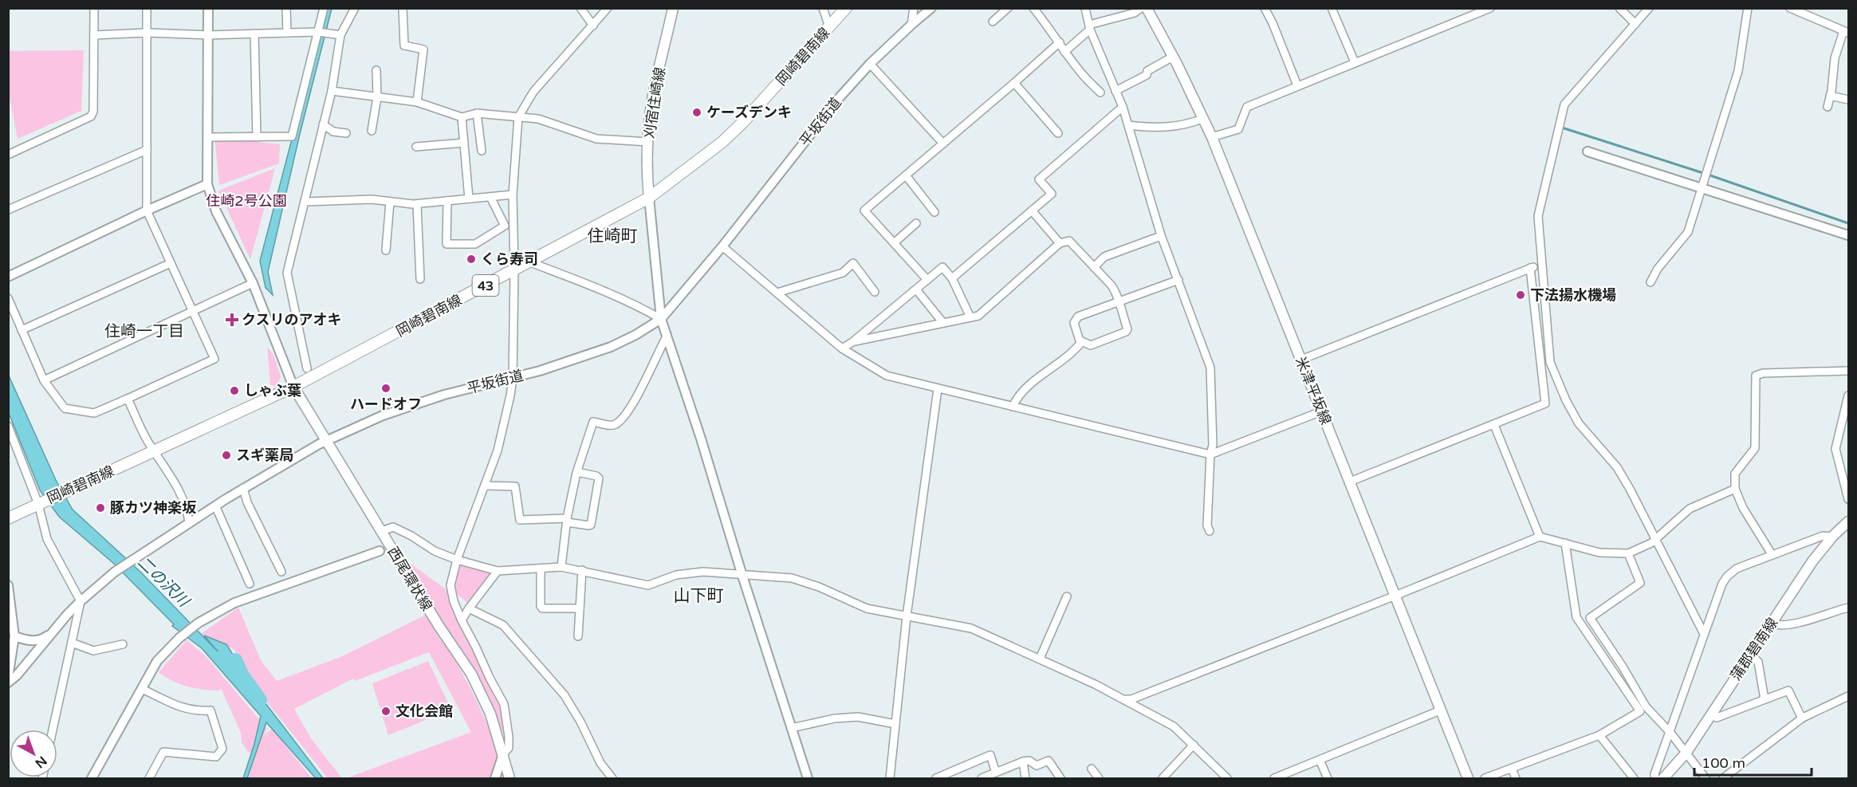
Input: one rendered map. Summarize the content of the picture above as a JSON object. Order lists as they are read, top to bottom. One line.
{"streets":{"main road":["岡崎碧南線","刈宿住崎線","43","米津平坂線","西尾環状線","蒲郡碧南線"],"street":["平坂街道"]},"crossings":[["岡崎碧南線","刈宿住崎線"],["岡崎碧南線","西尾環状線"],["平坂街道","西尾環状線"]],"districts":["住崎町","住崎一丁目","山下町"],"water":["二の沢川"],"parks":["住崎2号公園"],"places":{"other":["ケーズデンキ","くら寿司","下法揚水機場","ハードオフ","しゃぶ葉","スギ薬局","豚カツ神楽坂","文化会館"],"health":["クスリのアオキ"]},"scale_bar":"100 m","north":"bottom right"}
